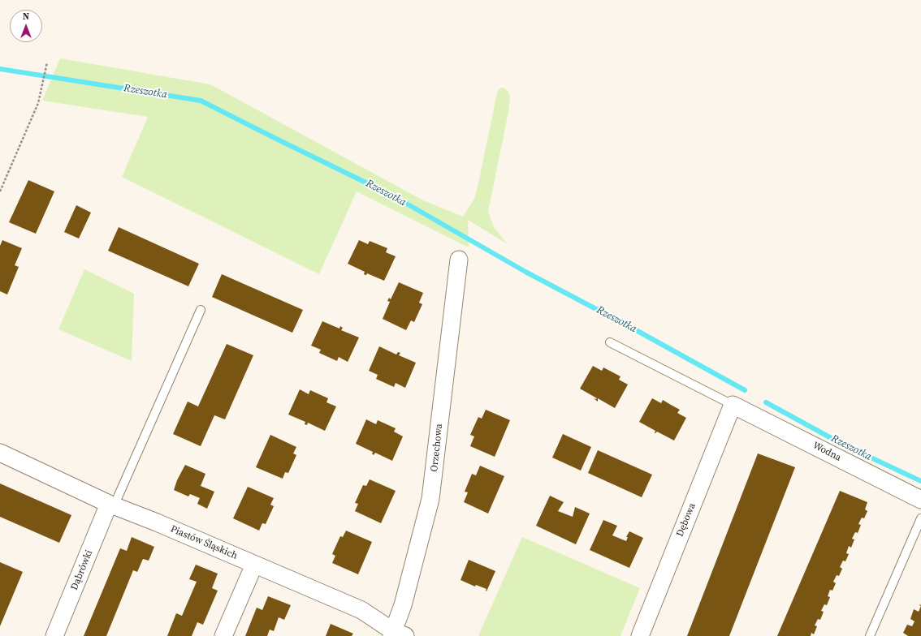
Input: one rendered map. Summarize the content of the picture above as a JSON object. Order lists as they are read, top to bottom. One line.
{"streets":{"street":["Orzechowa","Wodna","Dębowa","Piastów Śląskich","Dąbrówki"]},"crossings":[["Orzechowa","Piastów Śląskich"],["Wodna","Dębowa"],["Piastów Śląskich","Dąbrówki"]],"water":["Rzeszotka"],"north":"top"}
